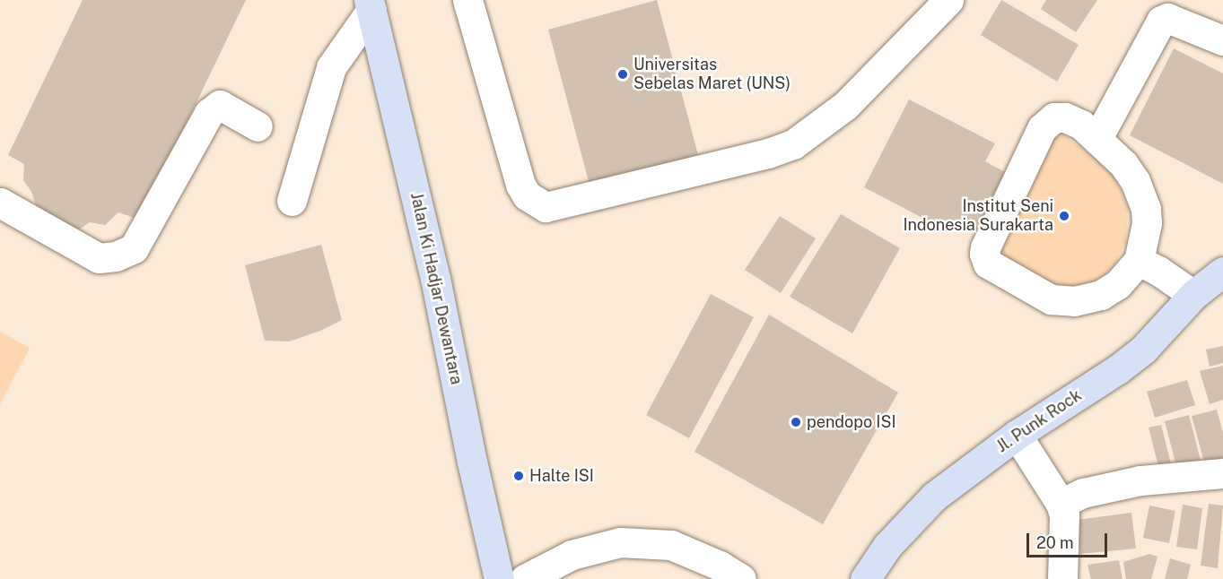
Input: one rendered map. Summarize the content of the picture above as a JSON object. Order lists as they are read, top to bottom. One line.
{"streets":{"main road":["Jalan Ki Hadjar Dewantara","Jl. Punk Rock"]},"places":["Universitas Sebelas Maret (UNS)","Institut Seni Indonesia Surakarta","pendopo ISI","Halte ISI"],"scale_bar":"20 m"}
